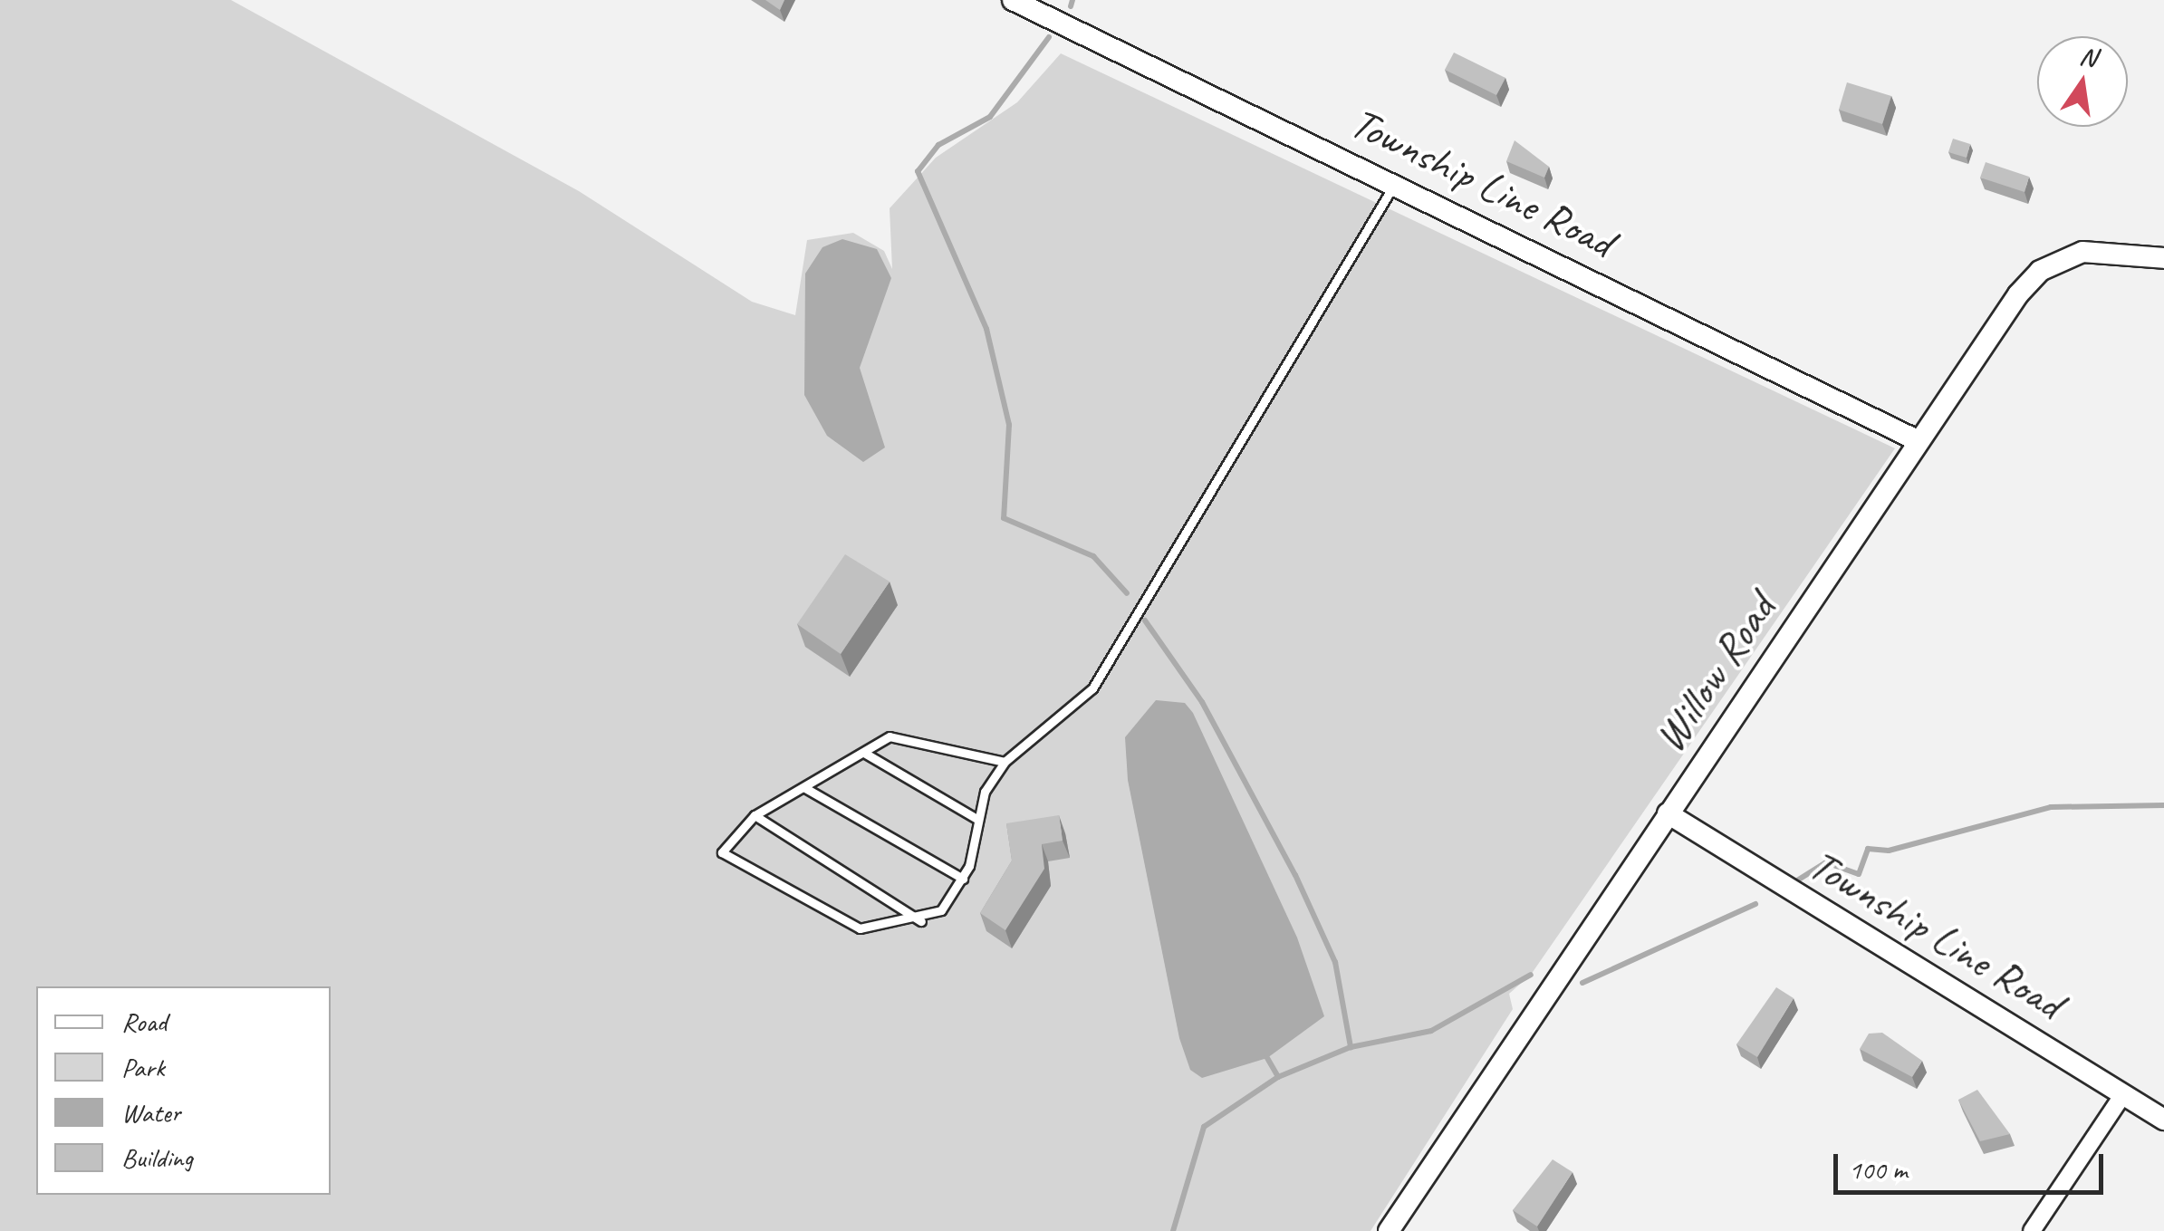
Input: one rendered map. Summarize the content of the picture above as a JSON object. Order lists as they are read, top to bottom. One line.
{"streets":{"street":["Township Line Road","Willow Road"]},"crossings":[["Township Line Road","Willow Road"]],"legend":["Road","Park","Water","Building"],"scale_bar":"100 m","north":"top"}
